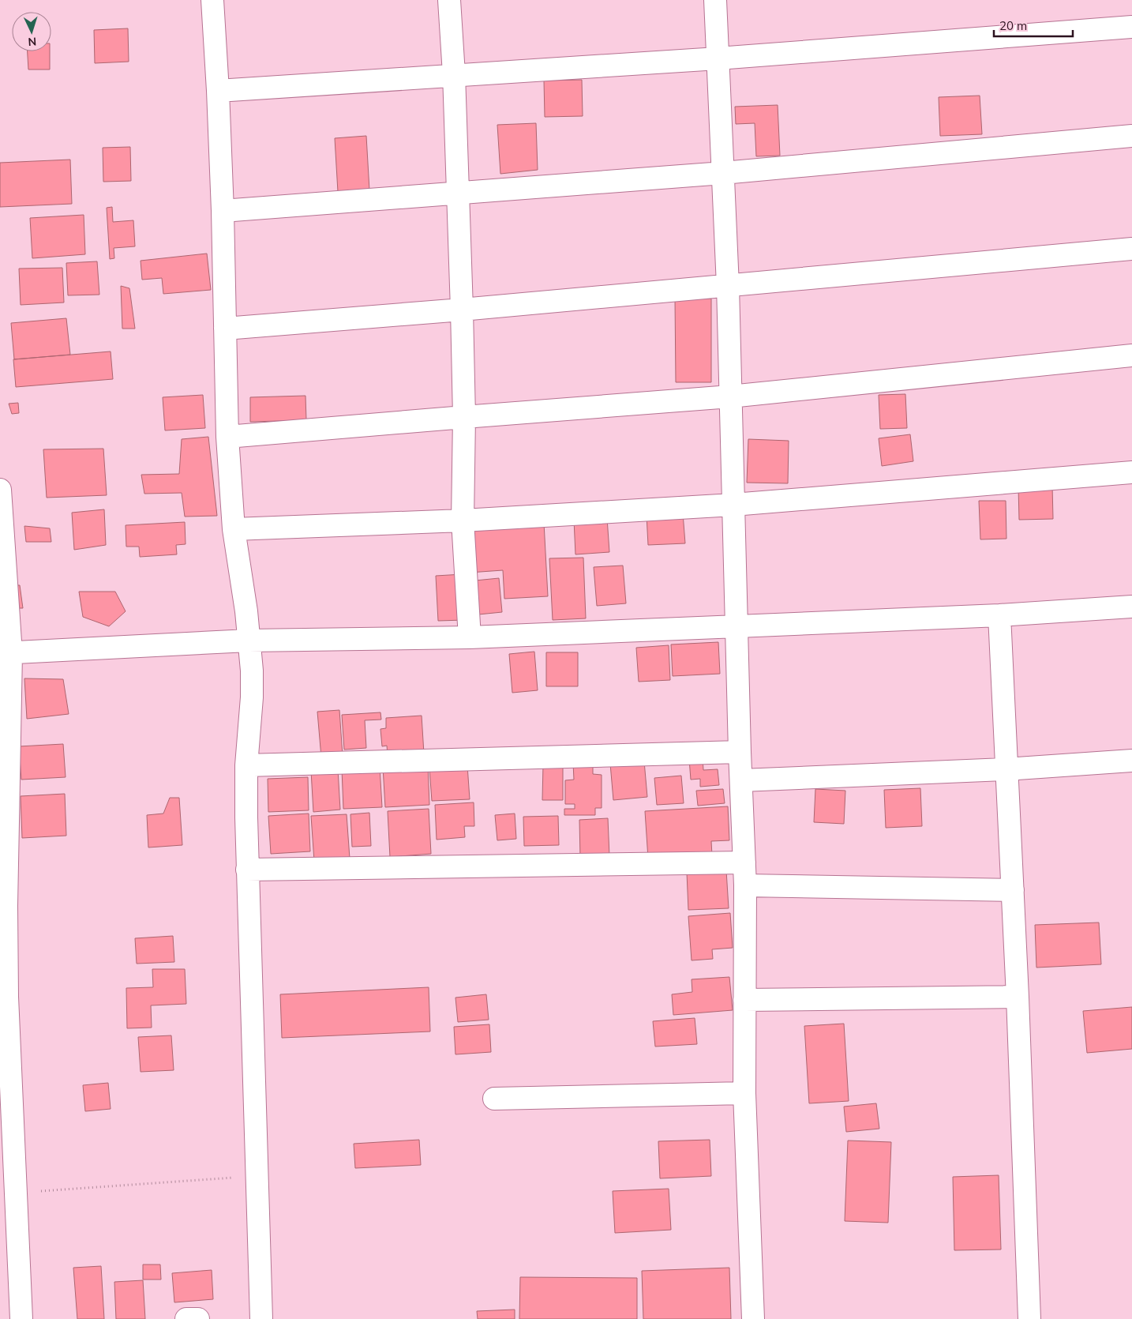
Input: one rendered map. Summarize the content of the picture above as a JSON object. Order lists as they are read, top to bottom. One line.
{"scale_bar":"20 m","north":"bottom"}
